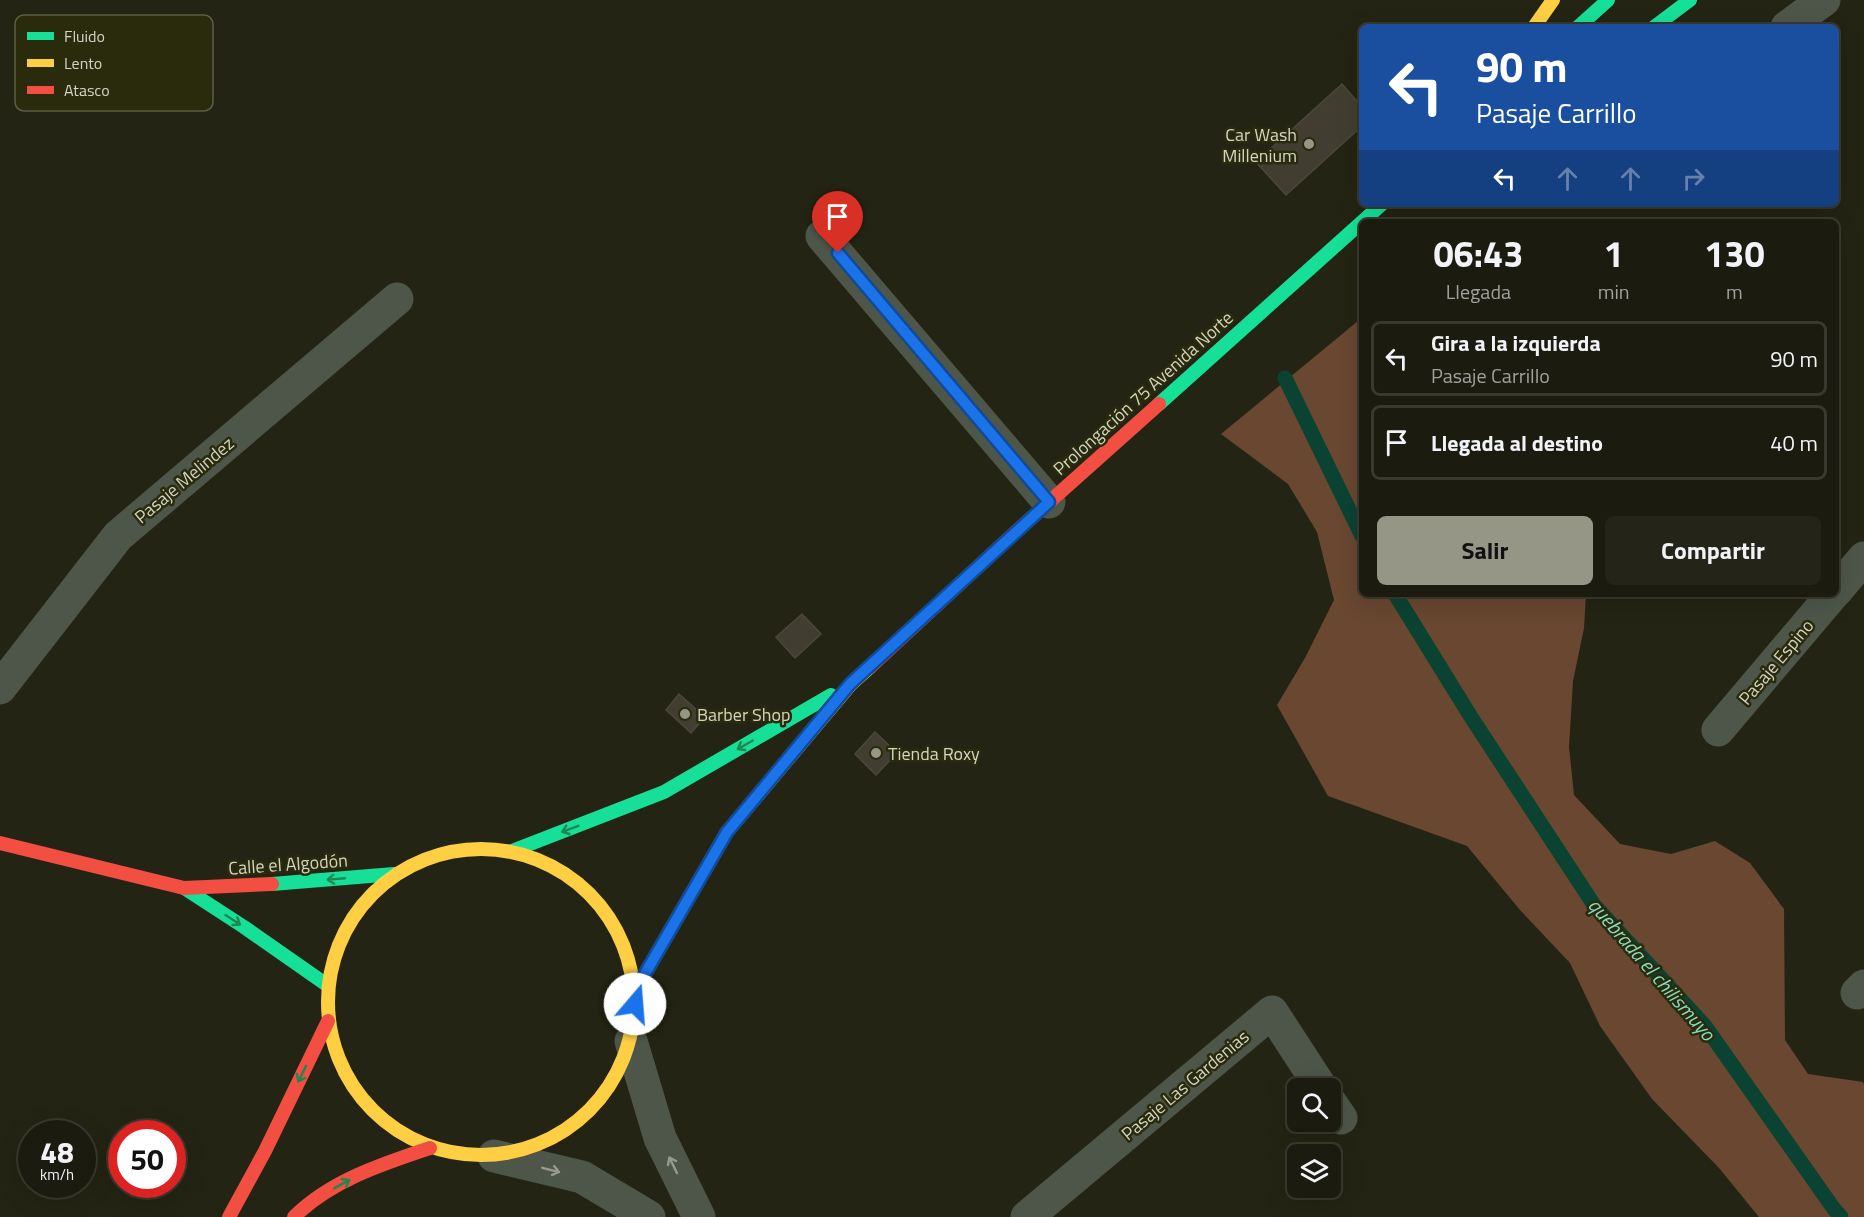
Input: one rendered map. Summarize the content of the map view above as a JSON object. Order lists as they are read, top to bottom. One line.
{"streets":{"main road":["Prolongación 75 Avenida Norte","Calle el Algodón"],"street":["Pasaje Melindez","Pasaje Espino","Pasaje Las Gardenias"]},"water":["quebrada el chilismuyo"],"places":["Car Wash Millenium","Barber Shop","Tienda Roxy"],"legend":["Fluido","Lento","Atasco"],"page":{"turn":["90 m","Pasaje Carrillo"],"eta":["06:43","Llegada","1","min","130","m"],"list":[{"name":"Gira a la izquierda","note":"Pasaje Carrillo","value":"90 m"},{"name":"Llegada al destino","value":"40 m"}],"buttons":["Salir","Compartir"],"speed":"48 km/h","limit":"50"}}
